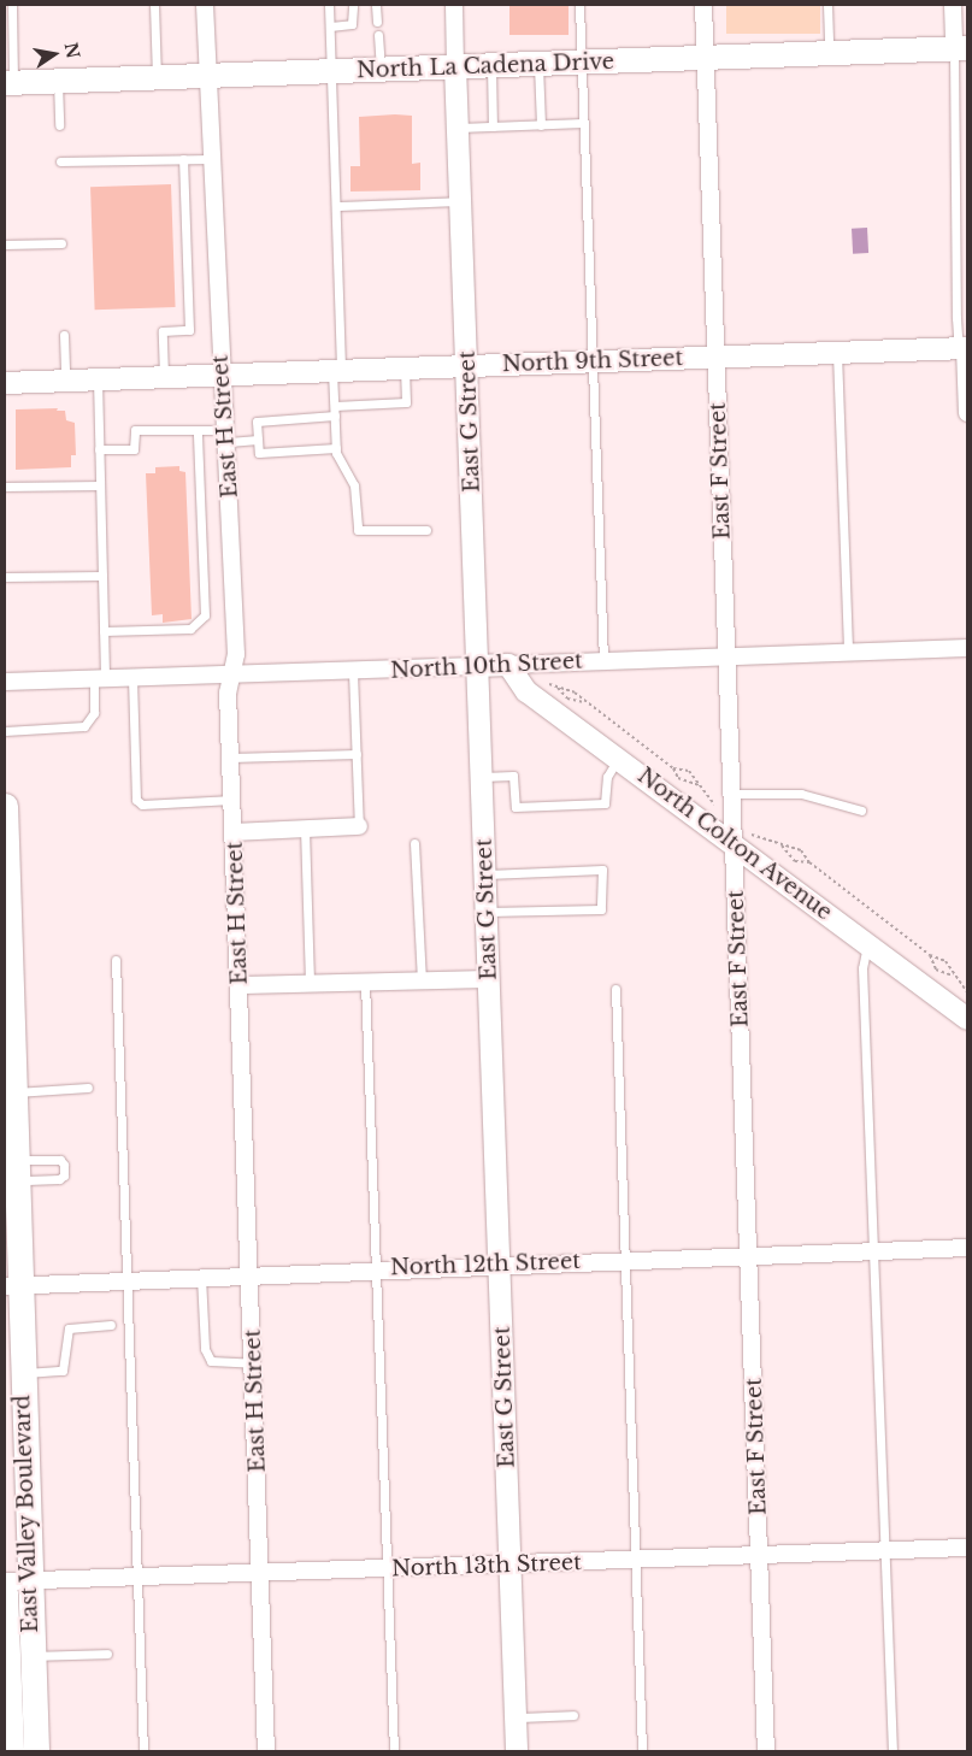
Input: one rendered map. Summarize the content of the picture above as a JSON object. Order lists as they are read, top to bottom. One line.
{"streets":{"main road":["North La Cadena Drive","East Valley Boulevard"],"street":["North 9th Street","East G Street","East H Street","East F Street","North 10th Street","North Colton Avenue","North 12th Street","North 13th Street"]},"crossings":[["North La Cadena Drive","East G Street"],["North La Cadena Drive","East H Street"],["North La Cadena Drive","East F Street"],["North 9th Street","East G Street"],["North 9th Street","East H Street"],["North 9th Street","East F Street"],["East G Street","North 10th Street"],["East G Street","North 12th Street"],["East G Street","North 13th Street"],["East H Street","North 10th Street"],["East H Street","North 12th Street"],["East H Street","North 13th Street"],["East F Street","North 10th Street"],["East F Street","North Colton Avenue"],["East F Street","North 12th Street"],["East F Street","North 13th Street"],["North 10th Street","North Colton Avenue"],["North 12th Street","East Valley Boulevard"],["East Valley Boulevard","North 13th Street"]],"north":"right"}
